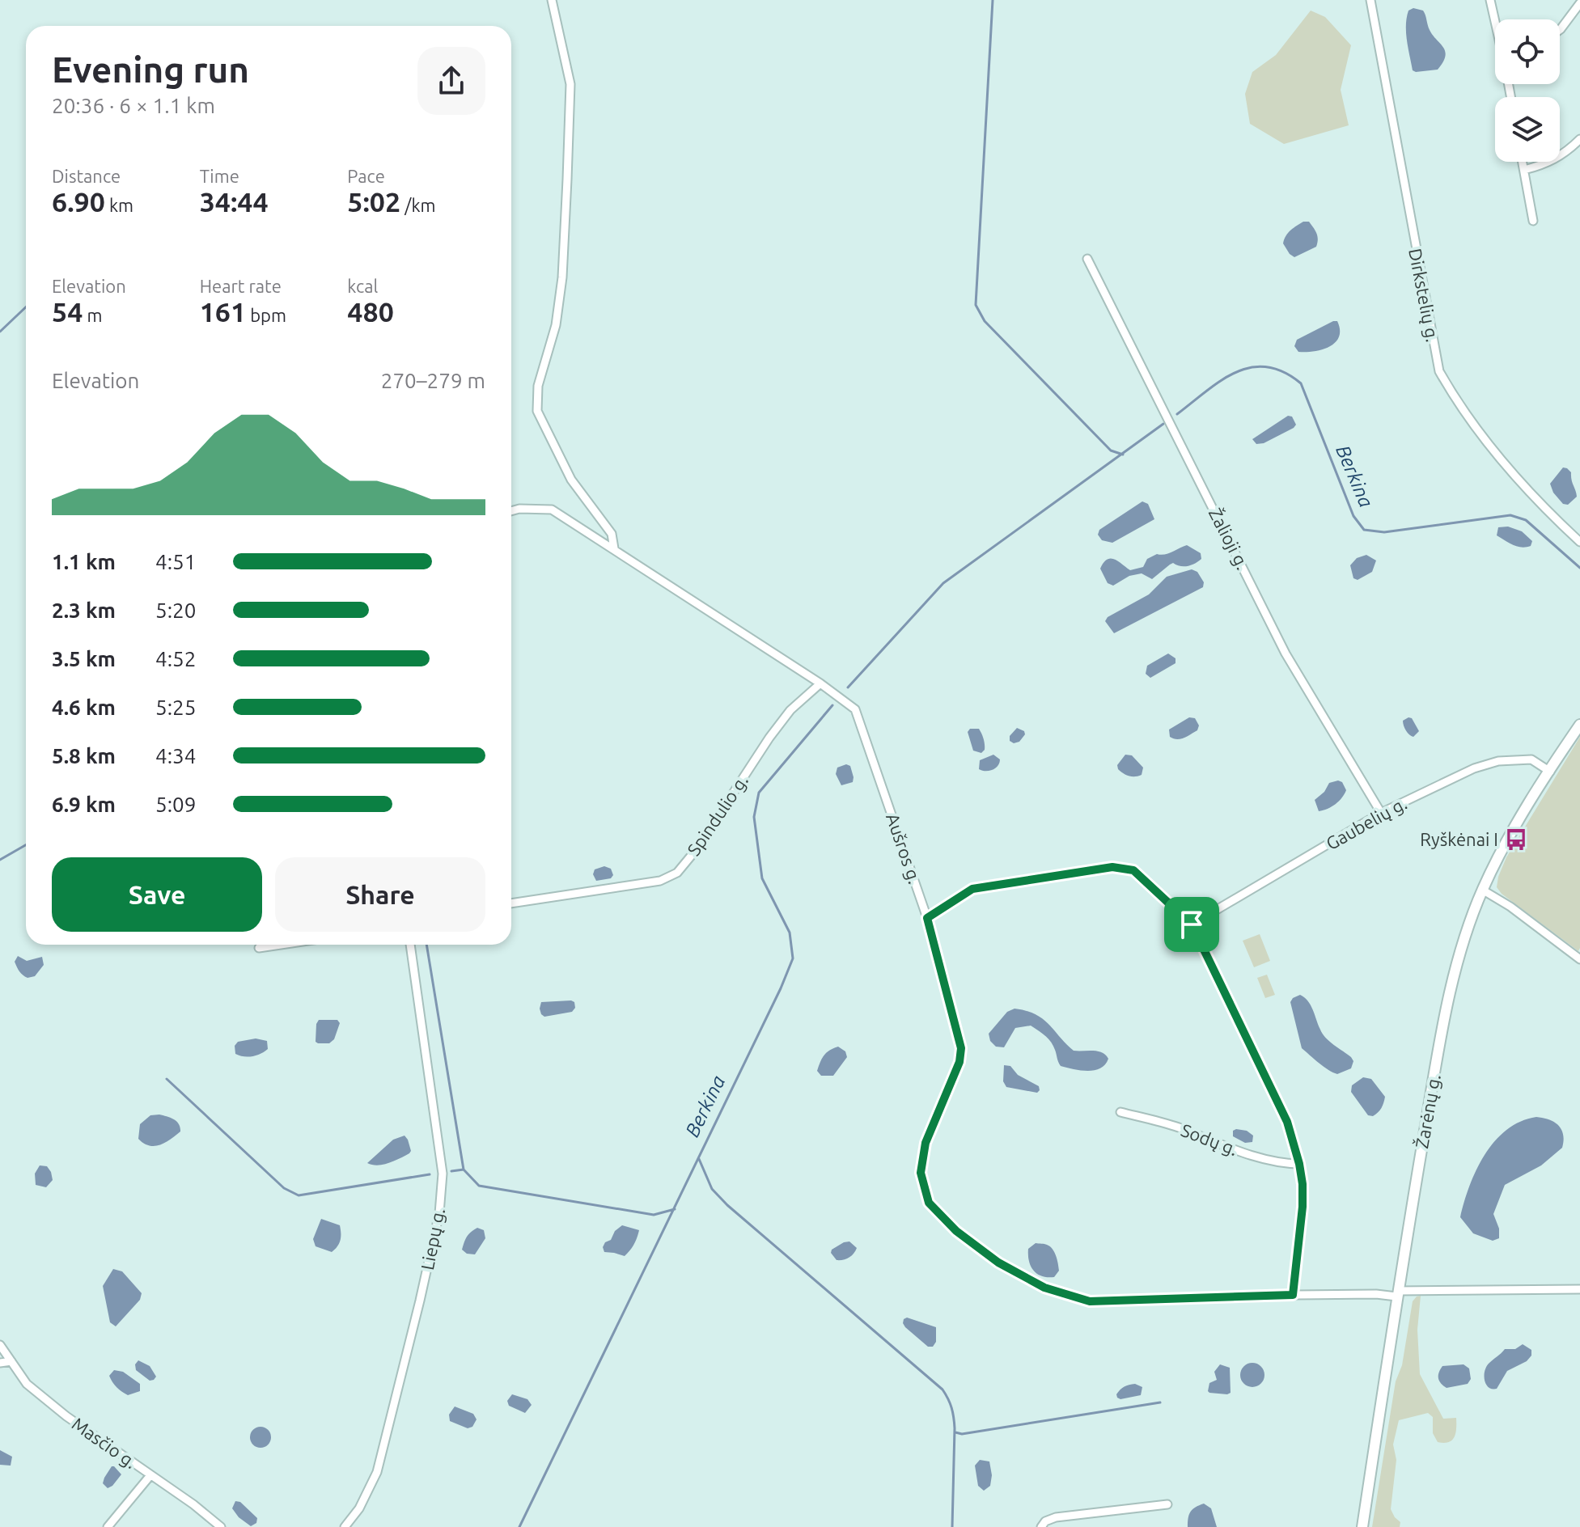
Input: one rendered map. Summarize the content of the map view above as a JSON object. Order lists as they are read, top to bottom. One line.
{"streets":{"main road":["Žarėnų g."],"street":["Dirkstelių g.","Žalioji g.","Spindulio g.","Gaubelių g.","Aušros g.","Sodų g.","Liepų g.","Masčio g."]},"crossings":[["Žalioji g.","Gaubelių g."],["Spindulio g.","Aušros g."],["Gaubelių g.","Žarėnų g."],["Aušros g.","Žarėnų g."]],"water":["Berkina"],"places":{"bus stop":["Ryškėnai I"]},"page":{"heading":["Evening run","20:36 · 6 × 1.1 km"],"stats":[["Distance","6.90 km"],["Time","34:44"],["Pace","5:02 /km"],["Elevation","54 m"],["Heart rate","161 bpm"],["kcal","480"]],"chart":["Elevation","270–279 m"],"list":[{"name":"1.1 km","note":"4:51"},{"name":"2.3 km","note":"5:20"},{"name":"3.5 km","note":"4:52"},{"name":"4.6 km","note":"5:25"},{"name":"5.8 km","note":"4:34"},{"name":"6.9 km","note":"5:09"}],"buttons":["Save","Share"]}}
